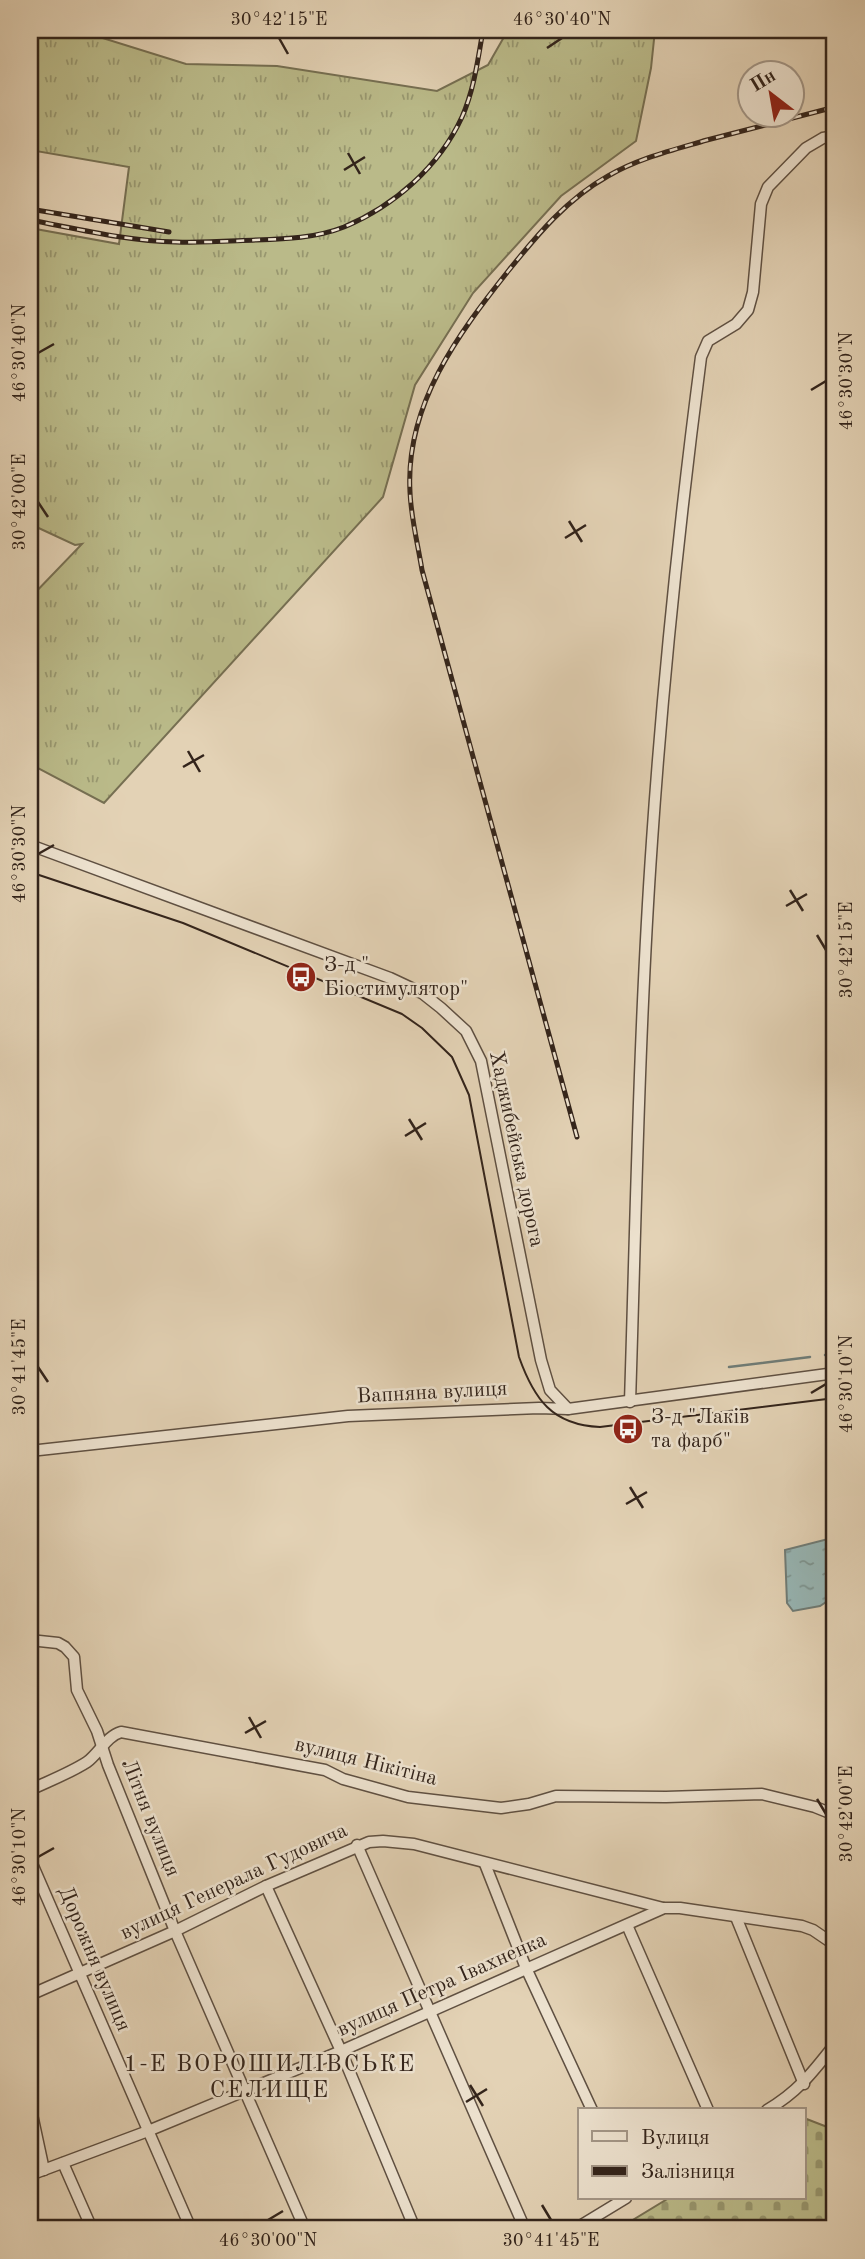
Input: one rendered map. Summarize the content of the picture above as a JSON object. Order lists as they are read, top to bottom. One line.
{"streets":{"street":["Хаджибейська дорога","Вапняна вулиця","вулиця Нікітіна","Літня вулиця","вулиця Генерала Гудовича","Дорожня вулиця","вулиця Петра Івахненка"]},"crossings":[["Хаджибейська дорога","Вапняна вулиця"],["вулиця Нікітіна","Літня вулиця"],["Літня вулиця","вулиця Генерала Гудовича"],["Літня вулиця","вулиця Петра Івахненка"],["вулиця Генерала Гудовича","Дорожня вулиця"],["вулиця Генерала Гудовича","вулиця Петра Івахненка"],["Дорожня вулиця","вулиця Петра Івахненка"]],"districts":["1-Е ВОРОШИЛІВСЬКЕ СЕЛИЩЕ"],"places":{"bus stop":["З-д \" Біостимулятор\"","З-д \"Лаків та фарб\""]},"legend":["Вулиця","Залізниця"],"north":"top left","coordinates":["30°42'15\"E","46°30'40\"N","46°30'30\"N","30°42'00\"E","30°41'45\"E","46°30'10\"N","46°30'00\"N"]}
